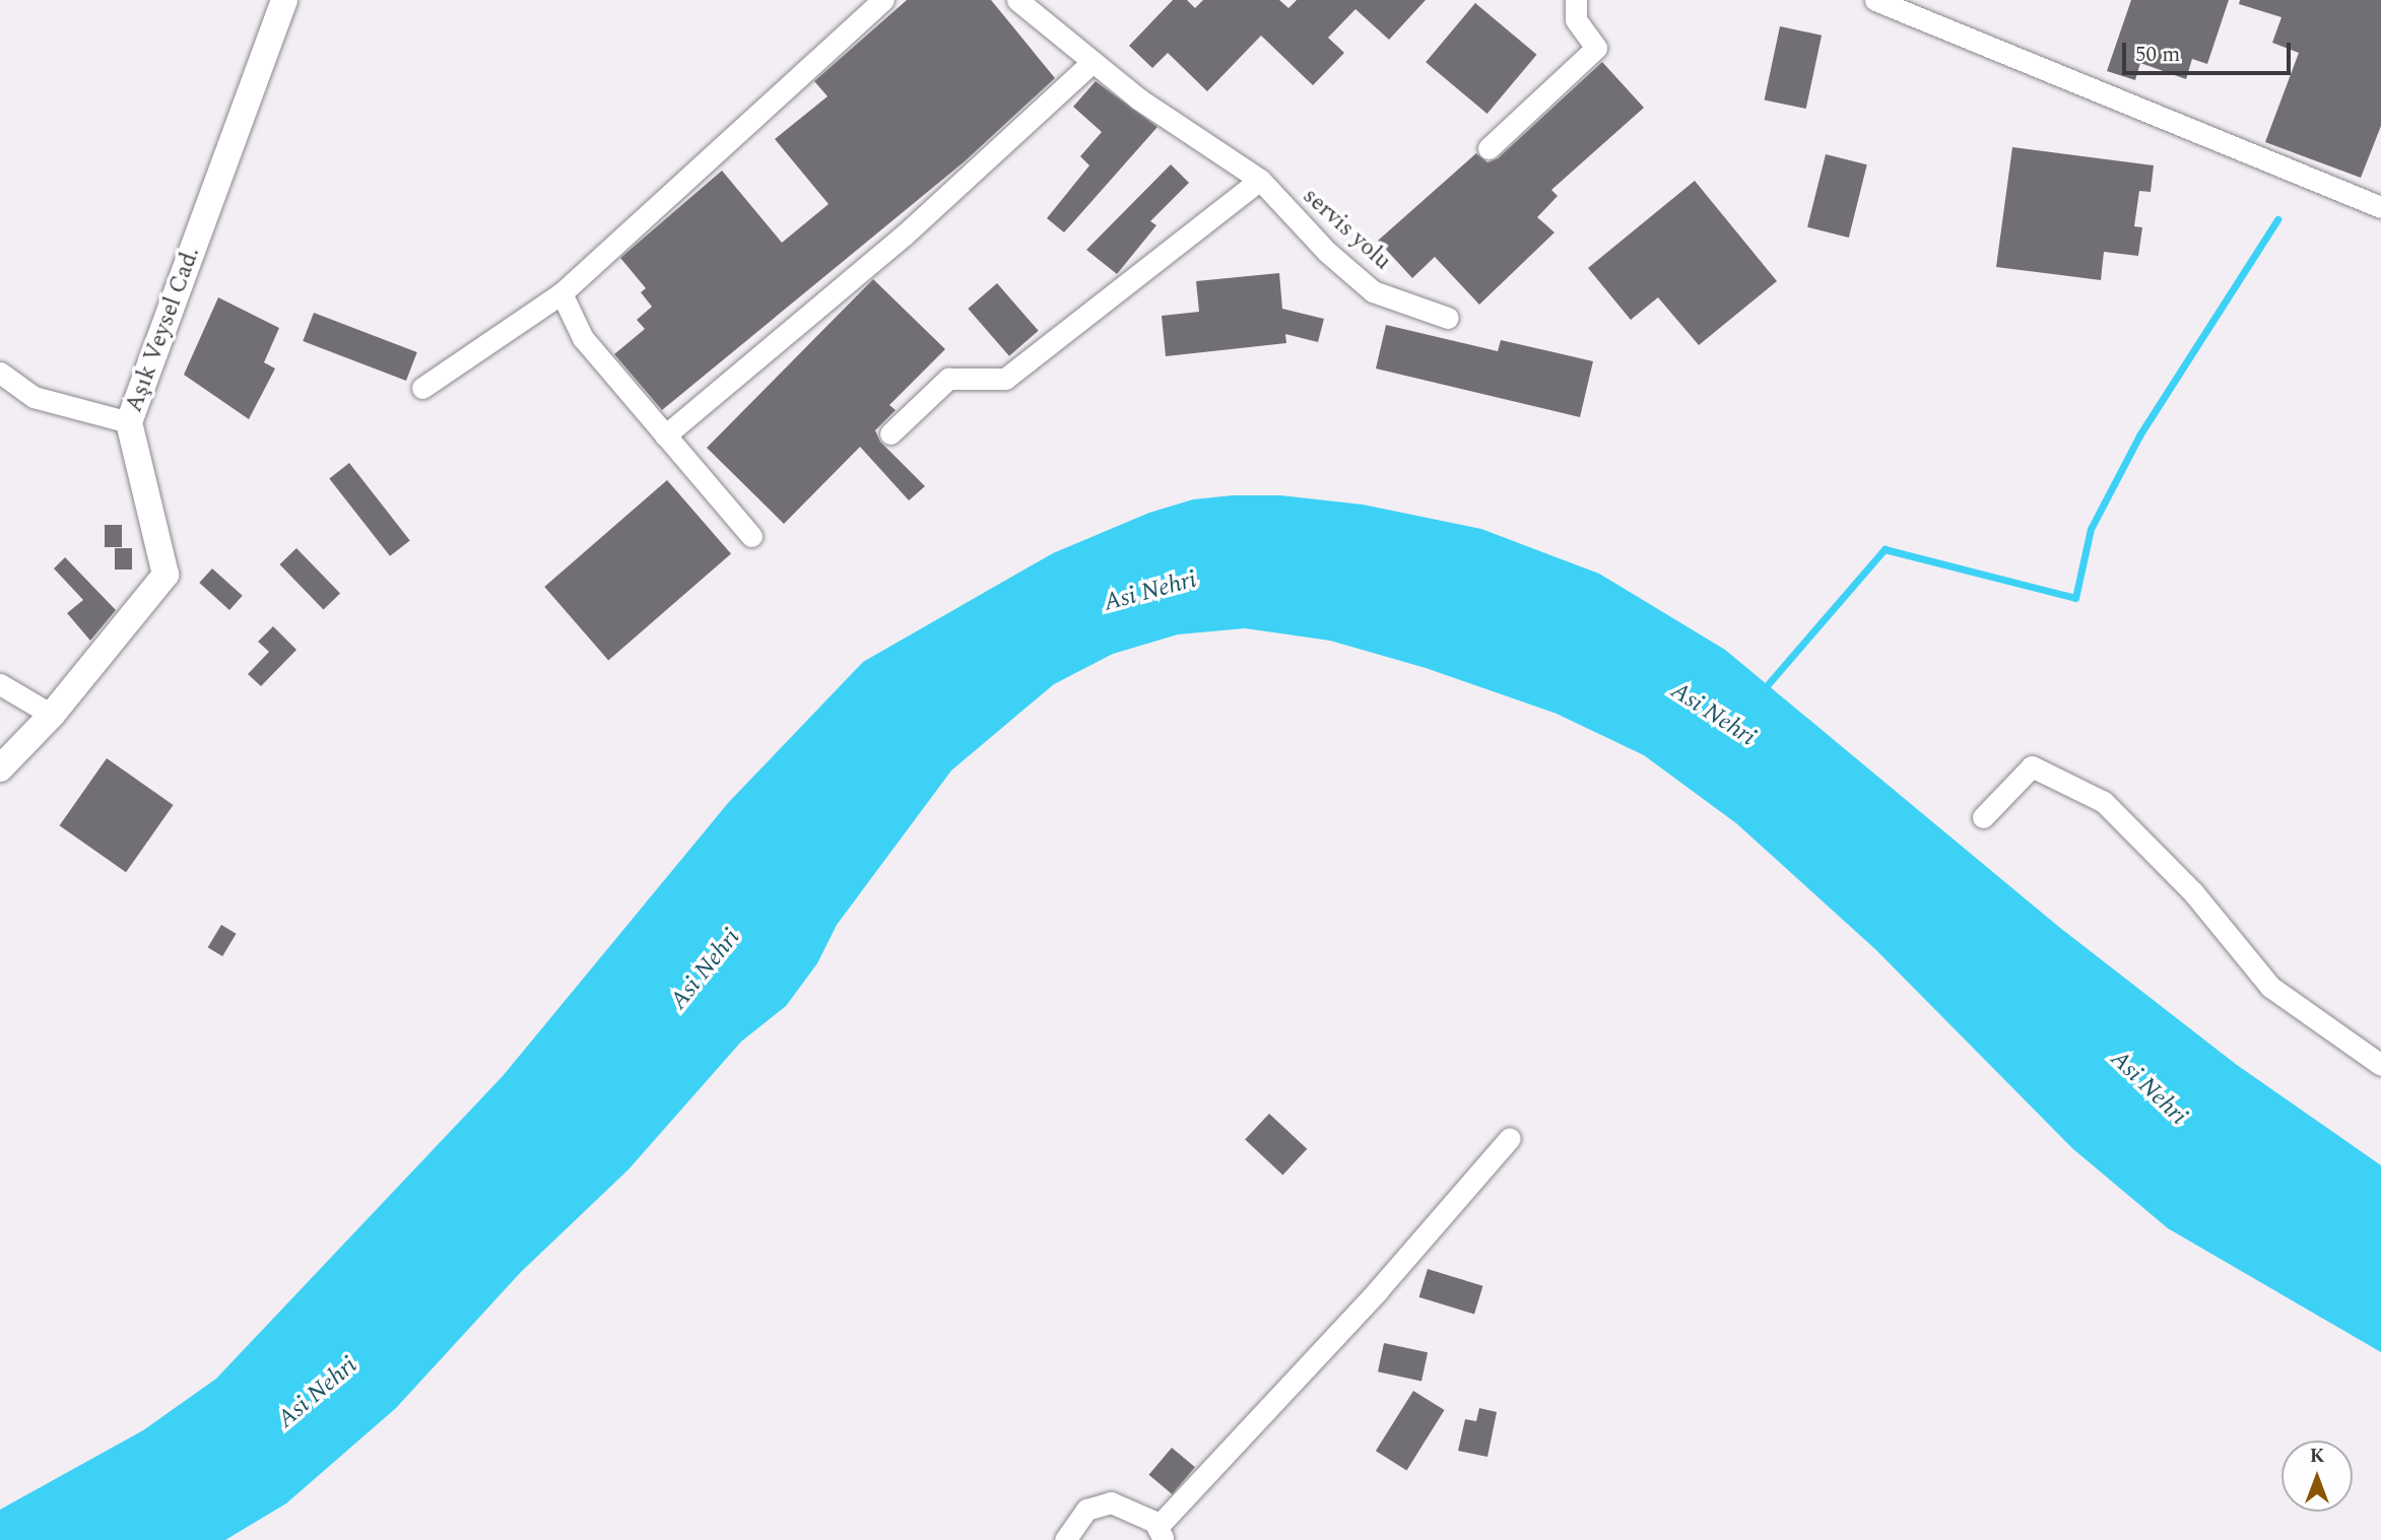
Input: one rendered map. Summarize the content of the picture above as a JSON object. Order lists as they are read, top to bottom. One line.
{"streets":{"street":["servis yolu","Aşık Veysel Cad."]},"water":["Asi Nehri"],"scale_bar":"50 m","north":"top"}
